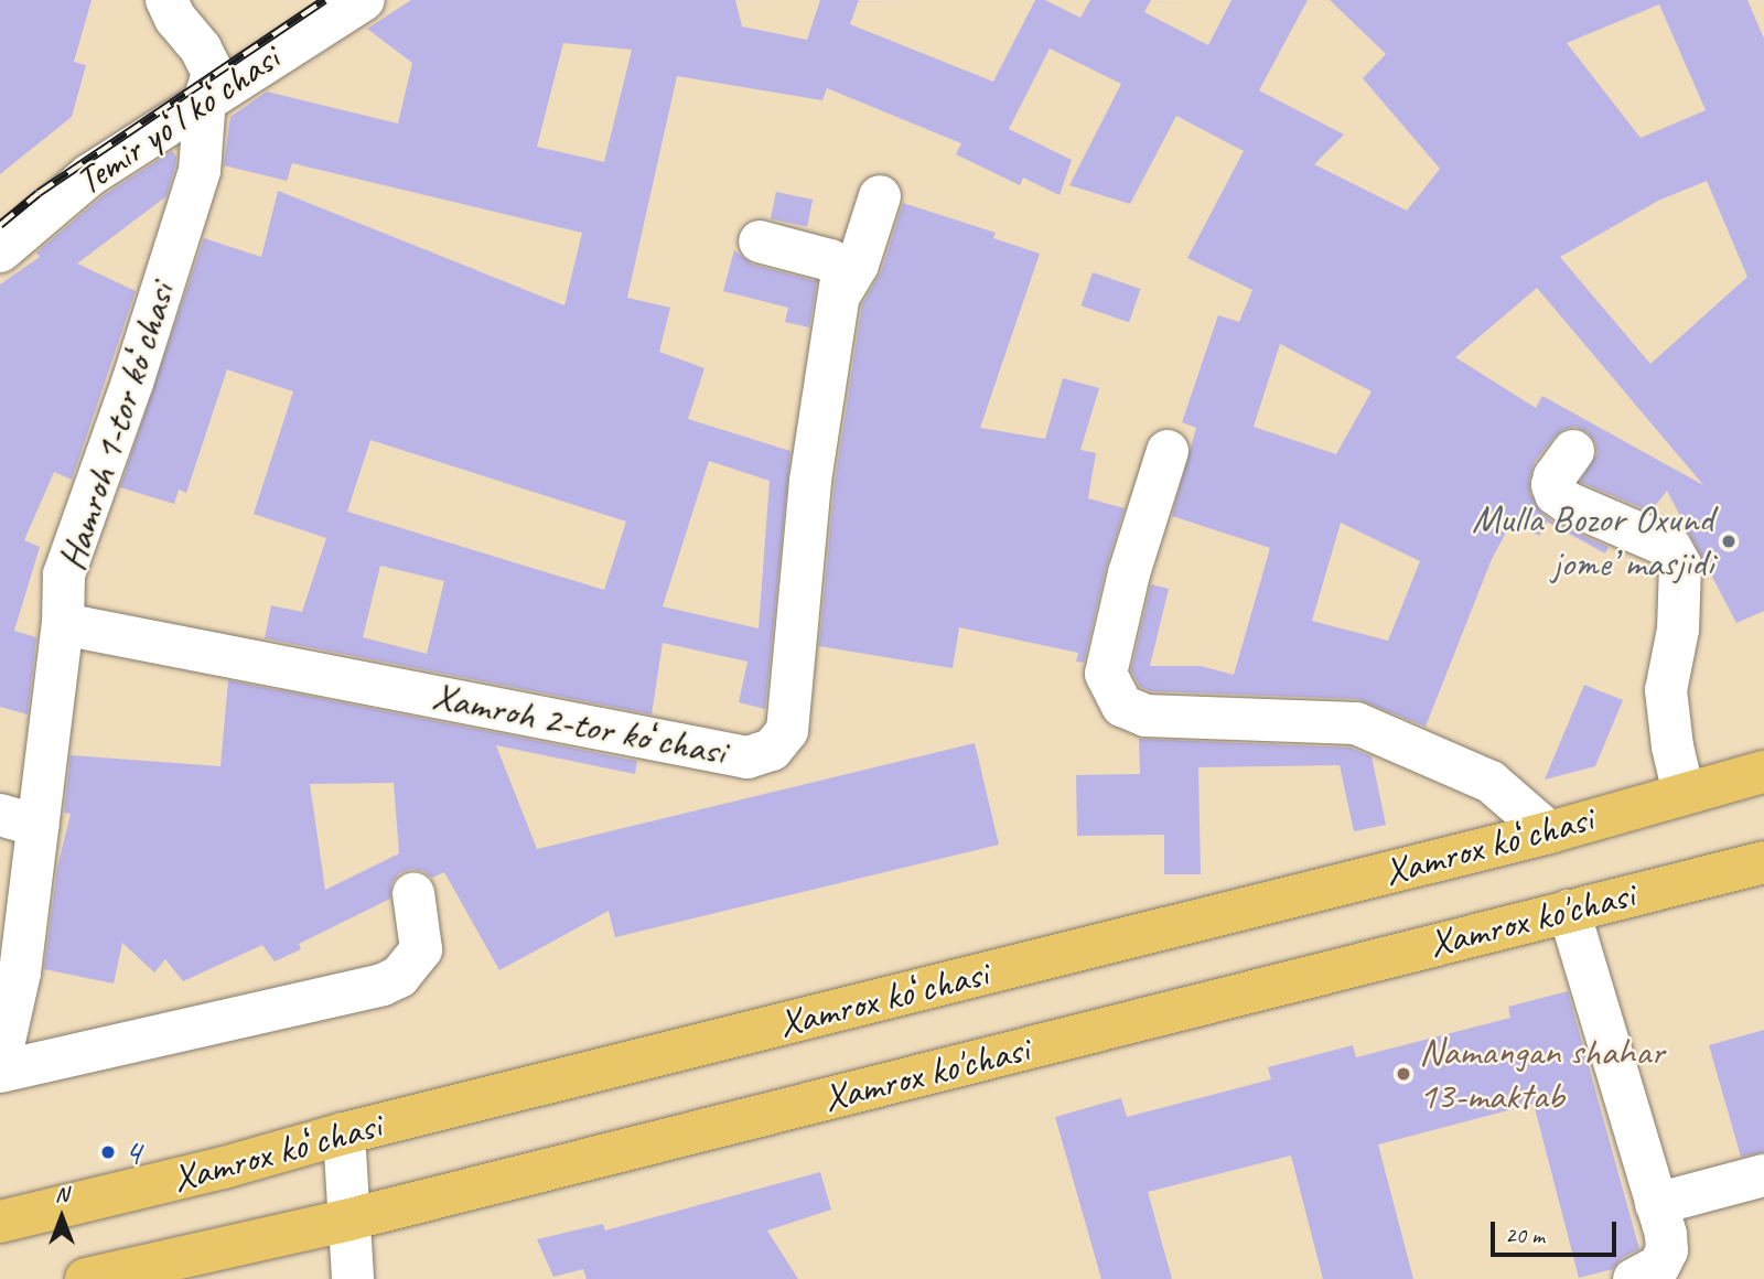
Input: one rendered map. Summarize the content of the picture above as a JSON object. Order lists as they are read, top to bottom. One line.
{"streets":{"main road":["Xamrox koʻchasi","Xamrox ko'chasi"],"street":["Temir yoʻl koʻchasi","Hamroh 1-tor koʻchasi","Xamroh 2-tor koʻchasi"]},"crossings":[["Temir yoʻl koʻchasi","Hamroh 1-tor koʻchasi"],["Hamroh 1-tor koʻchasi","Xamroh 2-tor koʻchasi"]],"places":["Mulla Bozor Oxund jome’ masjidi","Namangan shahar 13-maktab","4"],"scale_bar":"20 m","north":"top"}
